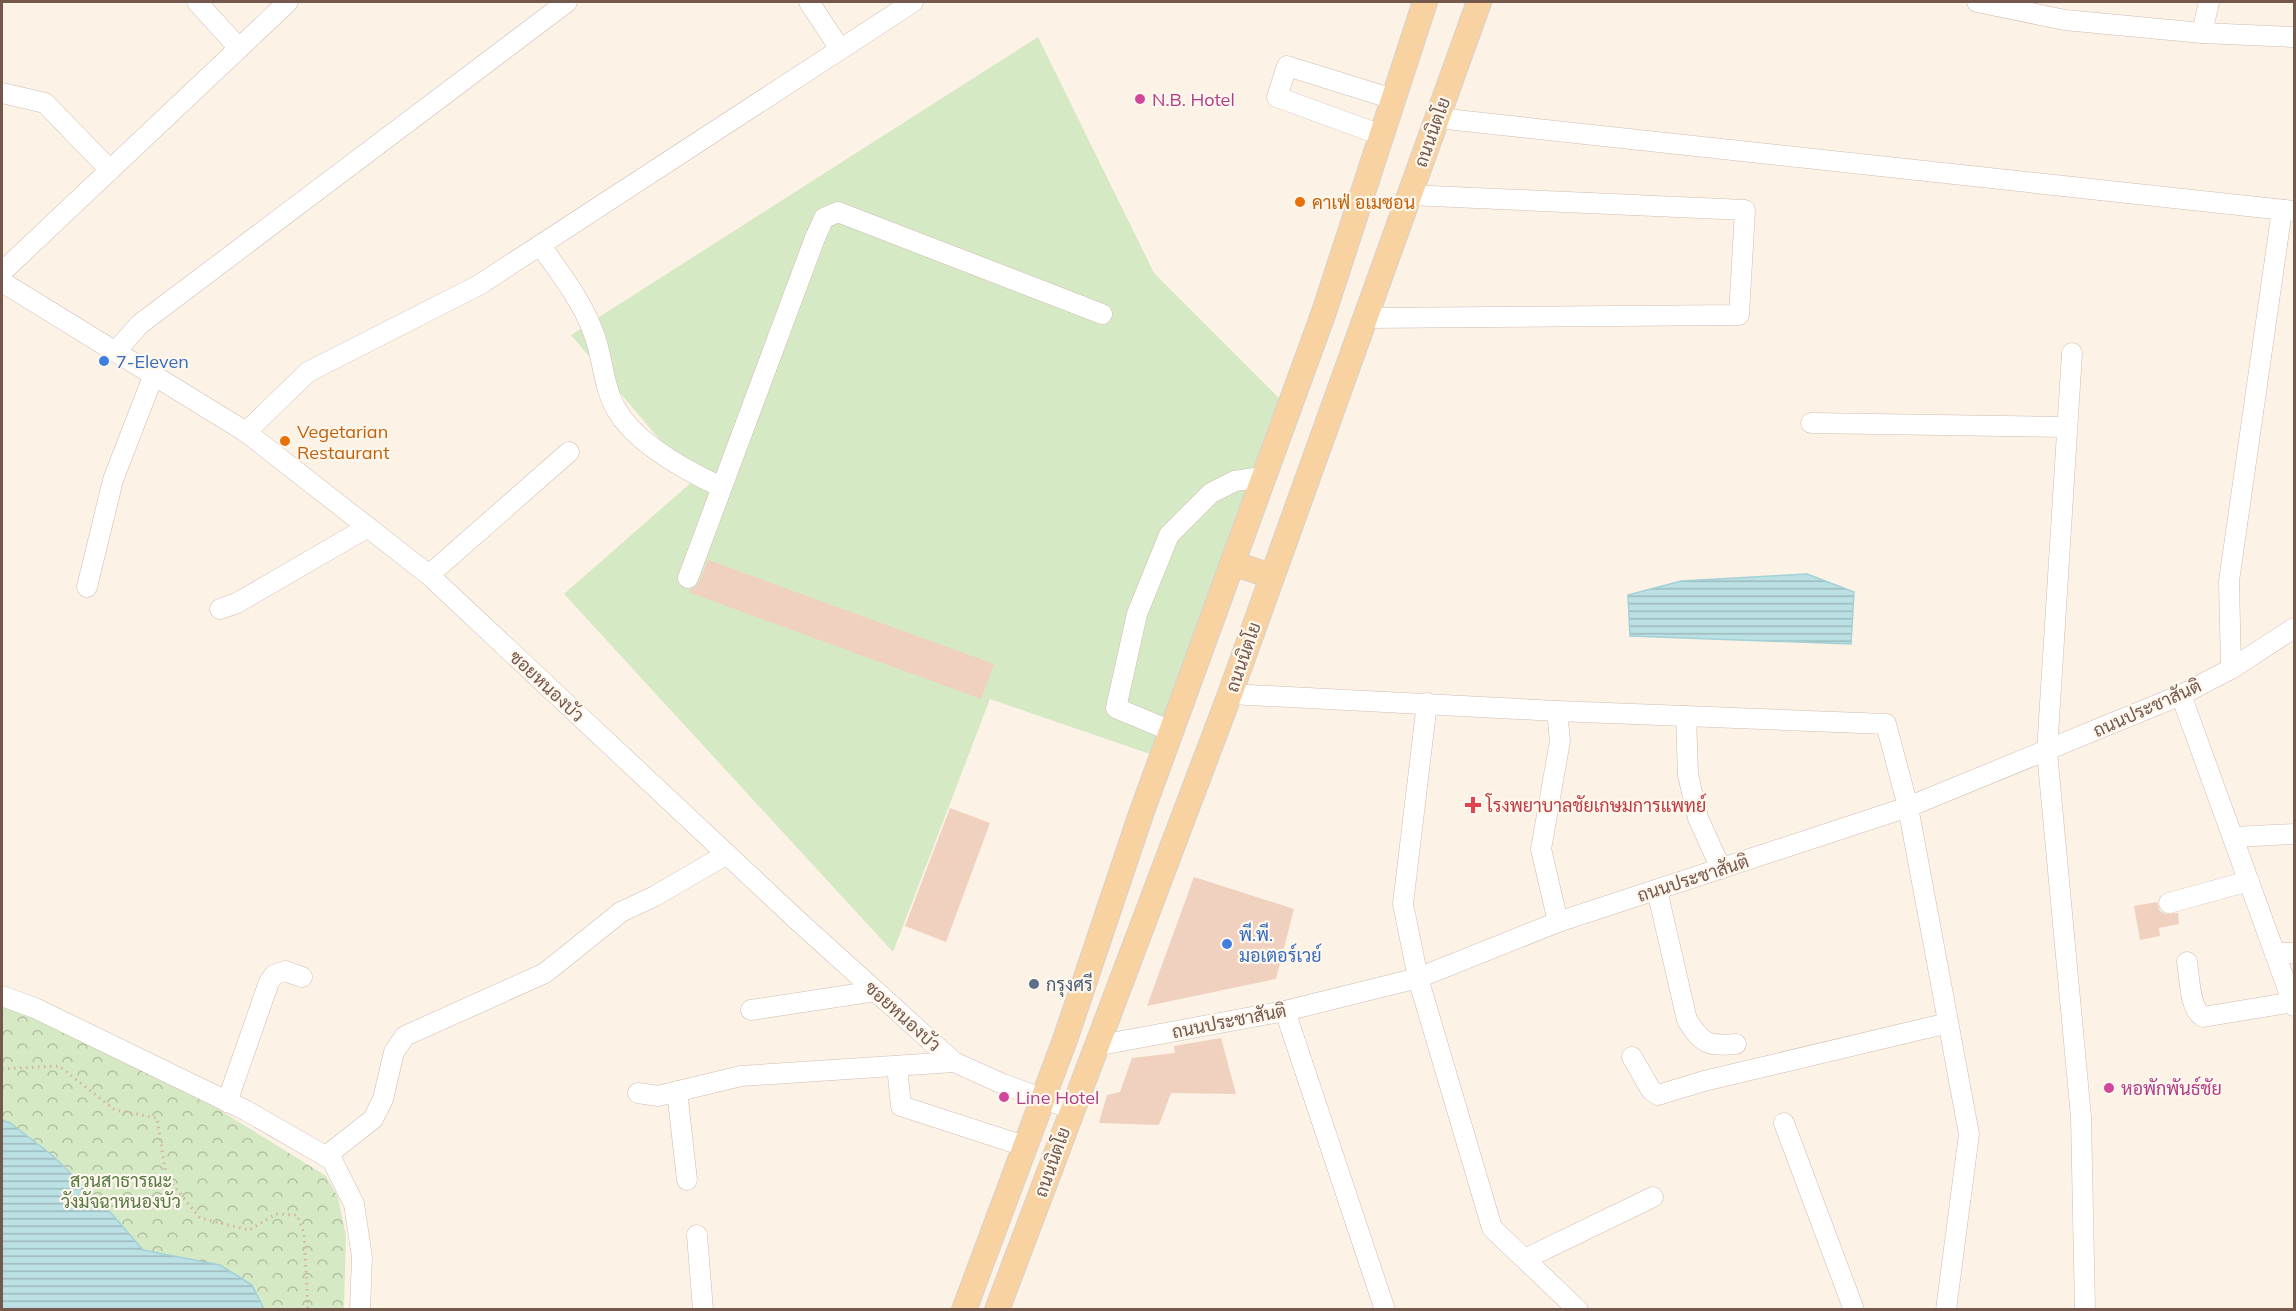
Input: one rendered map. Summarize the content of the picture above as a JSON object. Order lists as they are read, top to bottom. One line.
{"streets":{"main road":["ถนนนิตโย","ถนนประชาสันติ"],"street":["ซอยหนองบัว"]},"crossings":[["ถนนนิตโย","ซอยหนองบัว"],["ถนนนิตโย","ถนนประชาสันติ"]],"parks":["สวนสาธารณะ วังมัจฉาหนองบัว"],"places":{"other":["N.B. Hotel","คาเฟ่ อเมซอน","7-Eleven","Vegetarian Restaurant","พี.พี. มอเตอร์เวย์","กรุงศรี","หอพักพันธ์ชัย","Line Hotel"],"health":["โรงพยาบาลชัยเกษมการแพทย์"]}}
